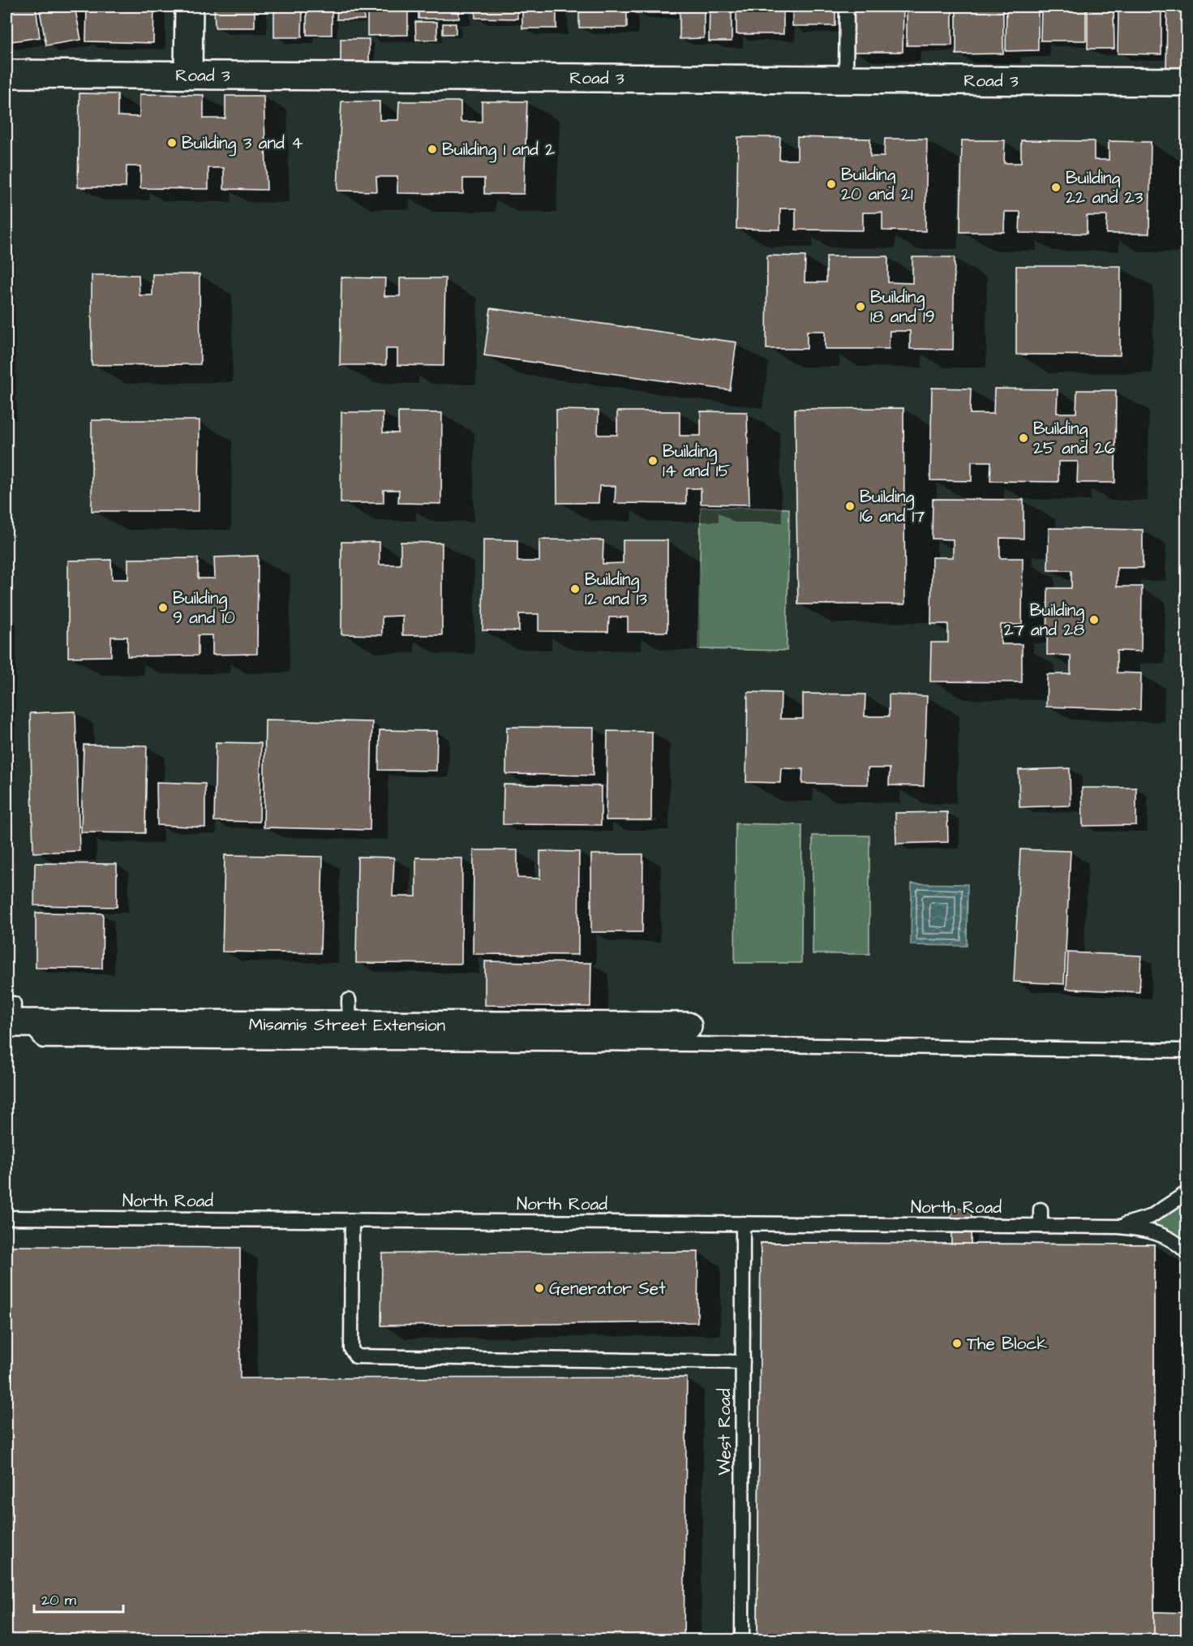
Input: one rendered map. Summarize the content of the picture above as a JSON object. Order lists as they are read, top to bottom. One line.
{"streets":{"street":["Road 3","Misamis Street Extension"],"lane":["North Road","West Road"]},"crossings":[["North Road","West Road"]],"places":["Building 3 and 4","Building 1 and 2","Building 20 and 21","Building 22 and 23","Building 18 and 19","Building 25 and 26","Building 14 and 15","Building 16 and 17","Building 12 and 13","Building 9 and 10","Building 27 and 28","Generator Set","The Block"],"scale_bar":"20 m"}
